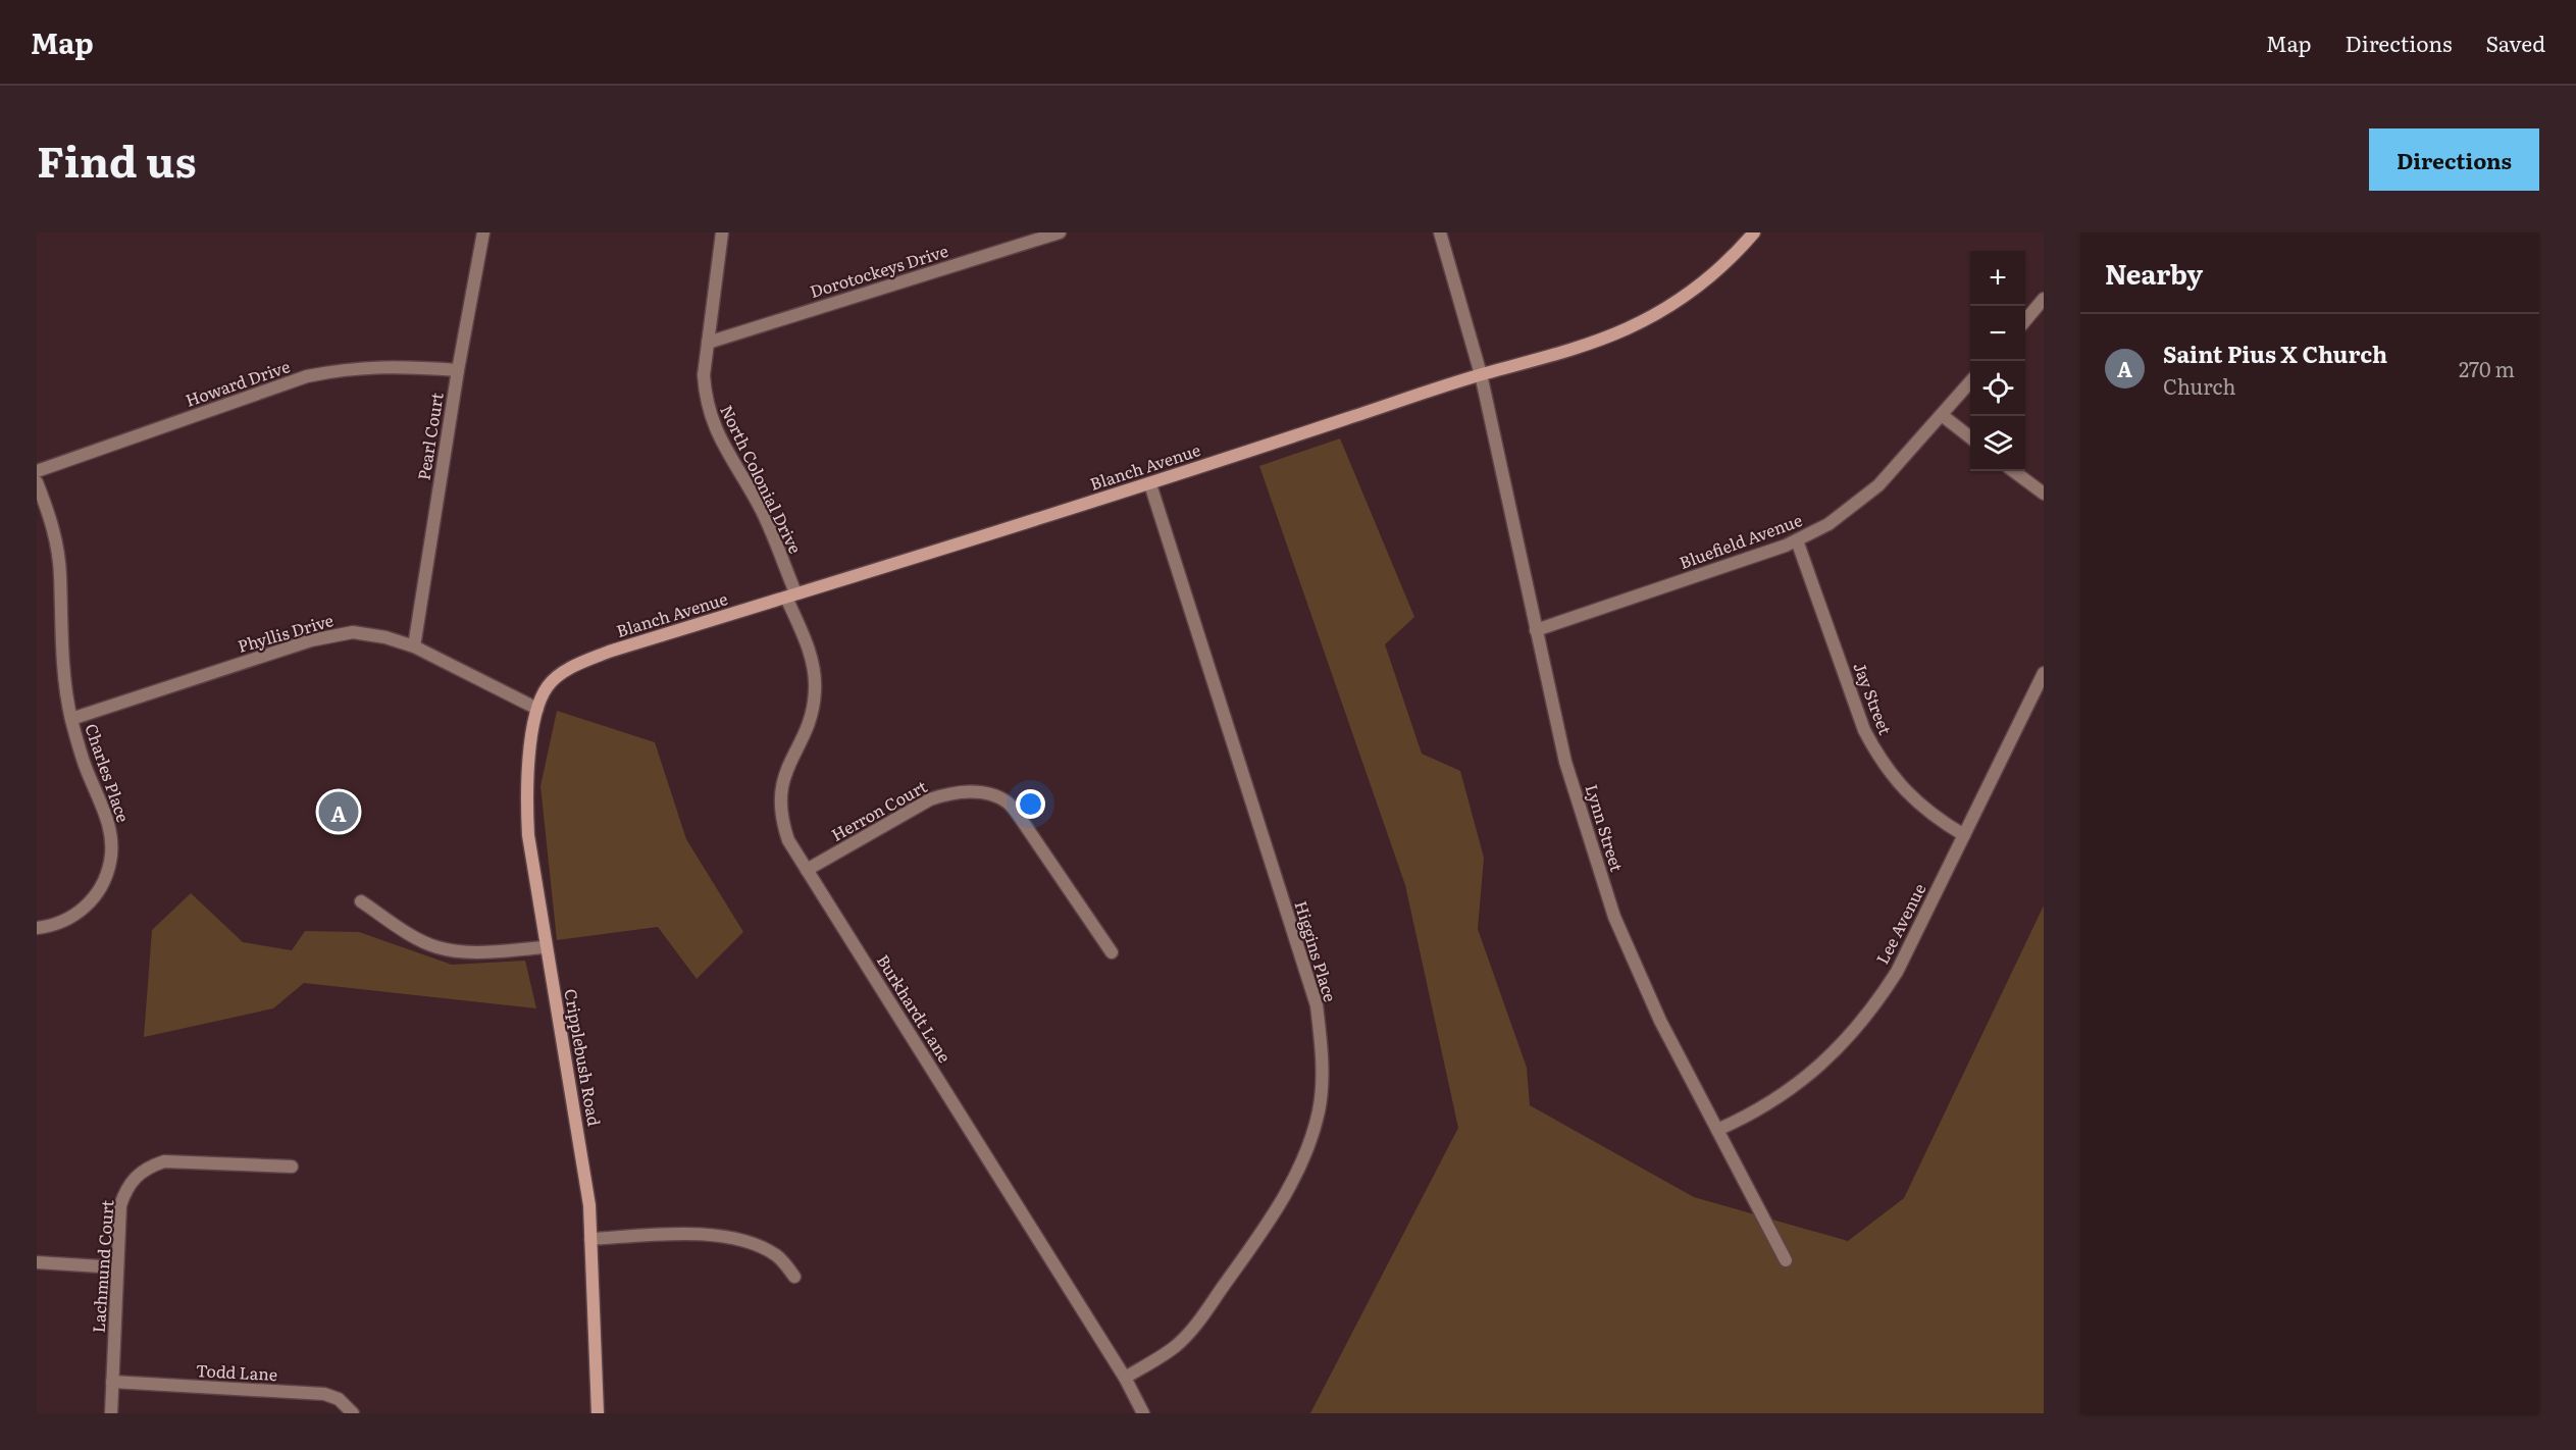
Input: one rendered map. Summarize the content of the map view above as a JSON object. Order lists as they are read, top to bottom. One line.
{"streets":{"main road":["Blanch Avenue","Cripplebush Road"],"street":["Dorotockeys Drive","Howard Drive","Pearl Court","North Colonial Drive","Bluefield Avenue","Phyllis Drive","Jay Street","Charles Place","Herron Court","Lynn Street","Lee Avenue","Higgins Place","Burkhardt Lane","Lachmund Court","Todd Lane"]},"crossings":[["Dorotockeys Drive","North Colonial Drive"],["Howard Drive","Pearl Court"],["Pearl Court","Phyllis Drive"],["Blanch Avenue","North Colonial Drive"],["Blanch Avenue","Phyllis Drive"],["Blanch Avenue","Lynn Street"],["Blanch Avenue","Higgins Place"],["Blanch Avenue","Burkhardt Lane"],["Blanch Avenue","Cripplebush Road"],["North Colonial Drive","Burkhardt Lane"],["Bluefield Avenue","Jay Street"],["Bluefield Avenue","Lynn Street"],["Phyllis Drive","Charles Place"],["Phyllis Drive","Cripplebush Road"],["Jay Street","Lee Avenue"],["Herron Court","Burkhardt Lane"],["Lynn Street","Lee Avenue"],["Higgins Place","Burkhardt Lane"],["Lachmund Court","Todd Lane"]],"page":{"header":"Map","nav":["Map","Directions","Saved"],"title":"Find us","buttons":"Directions","heading":"Nearby","map_buttons":["+","−"],"list":[{"mark":"A","name":"Saint Pius X Church","note":"Church","value":"270 m"}],"pins":"A"}}
